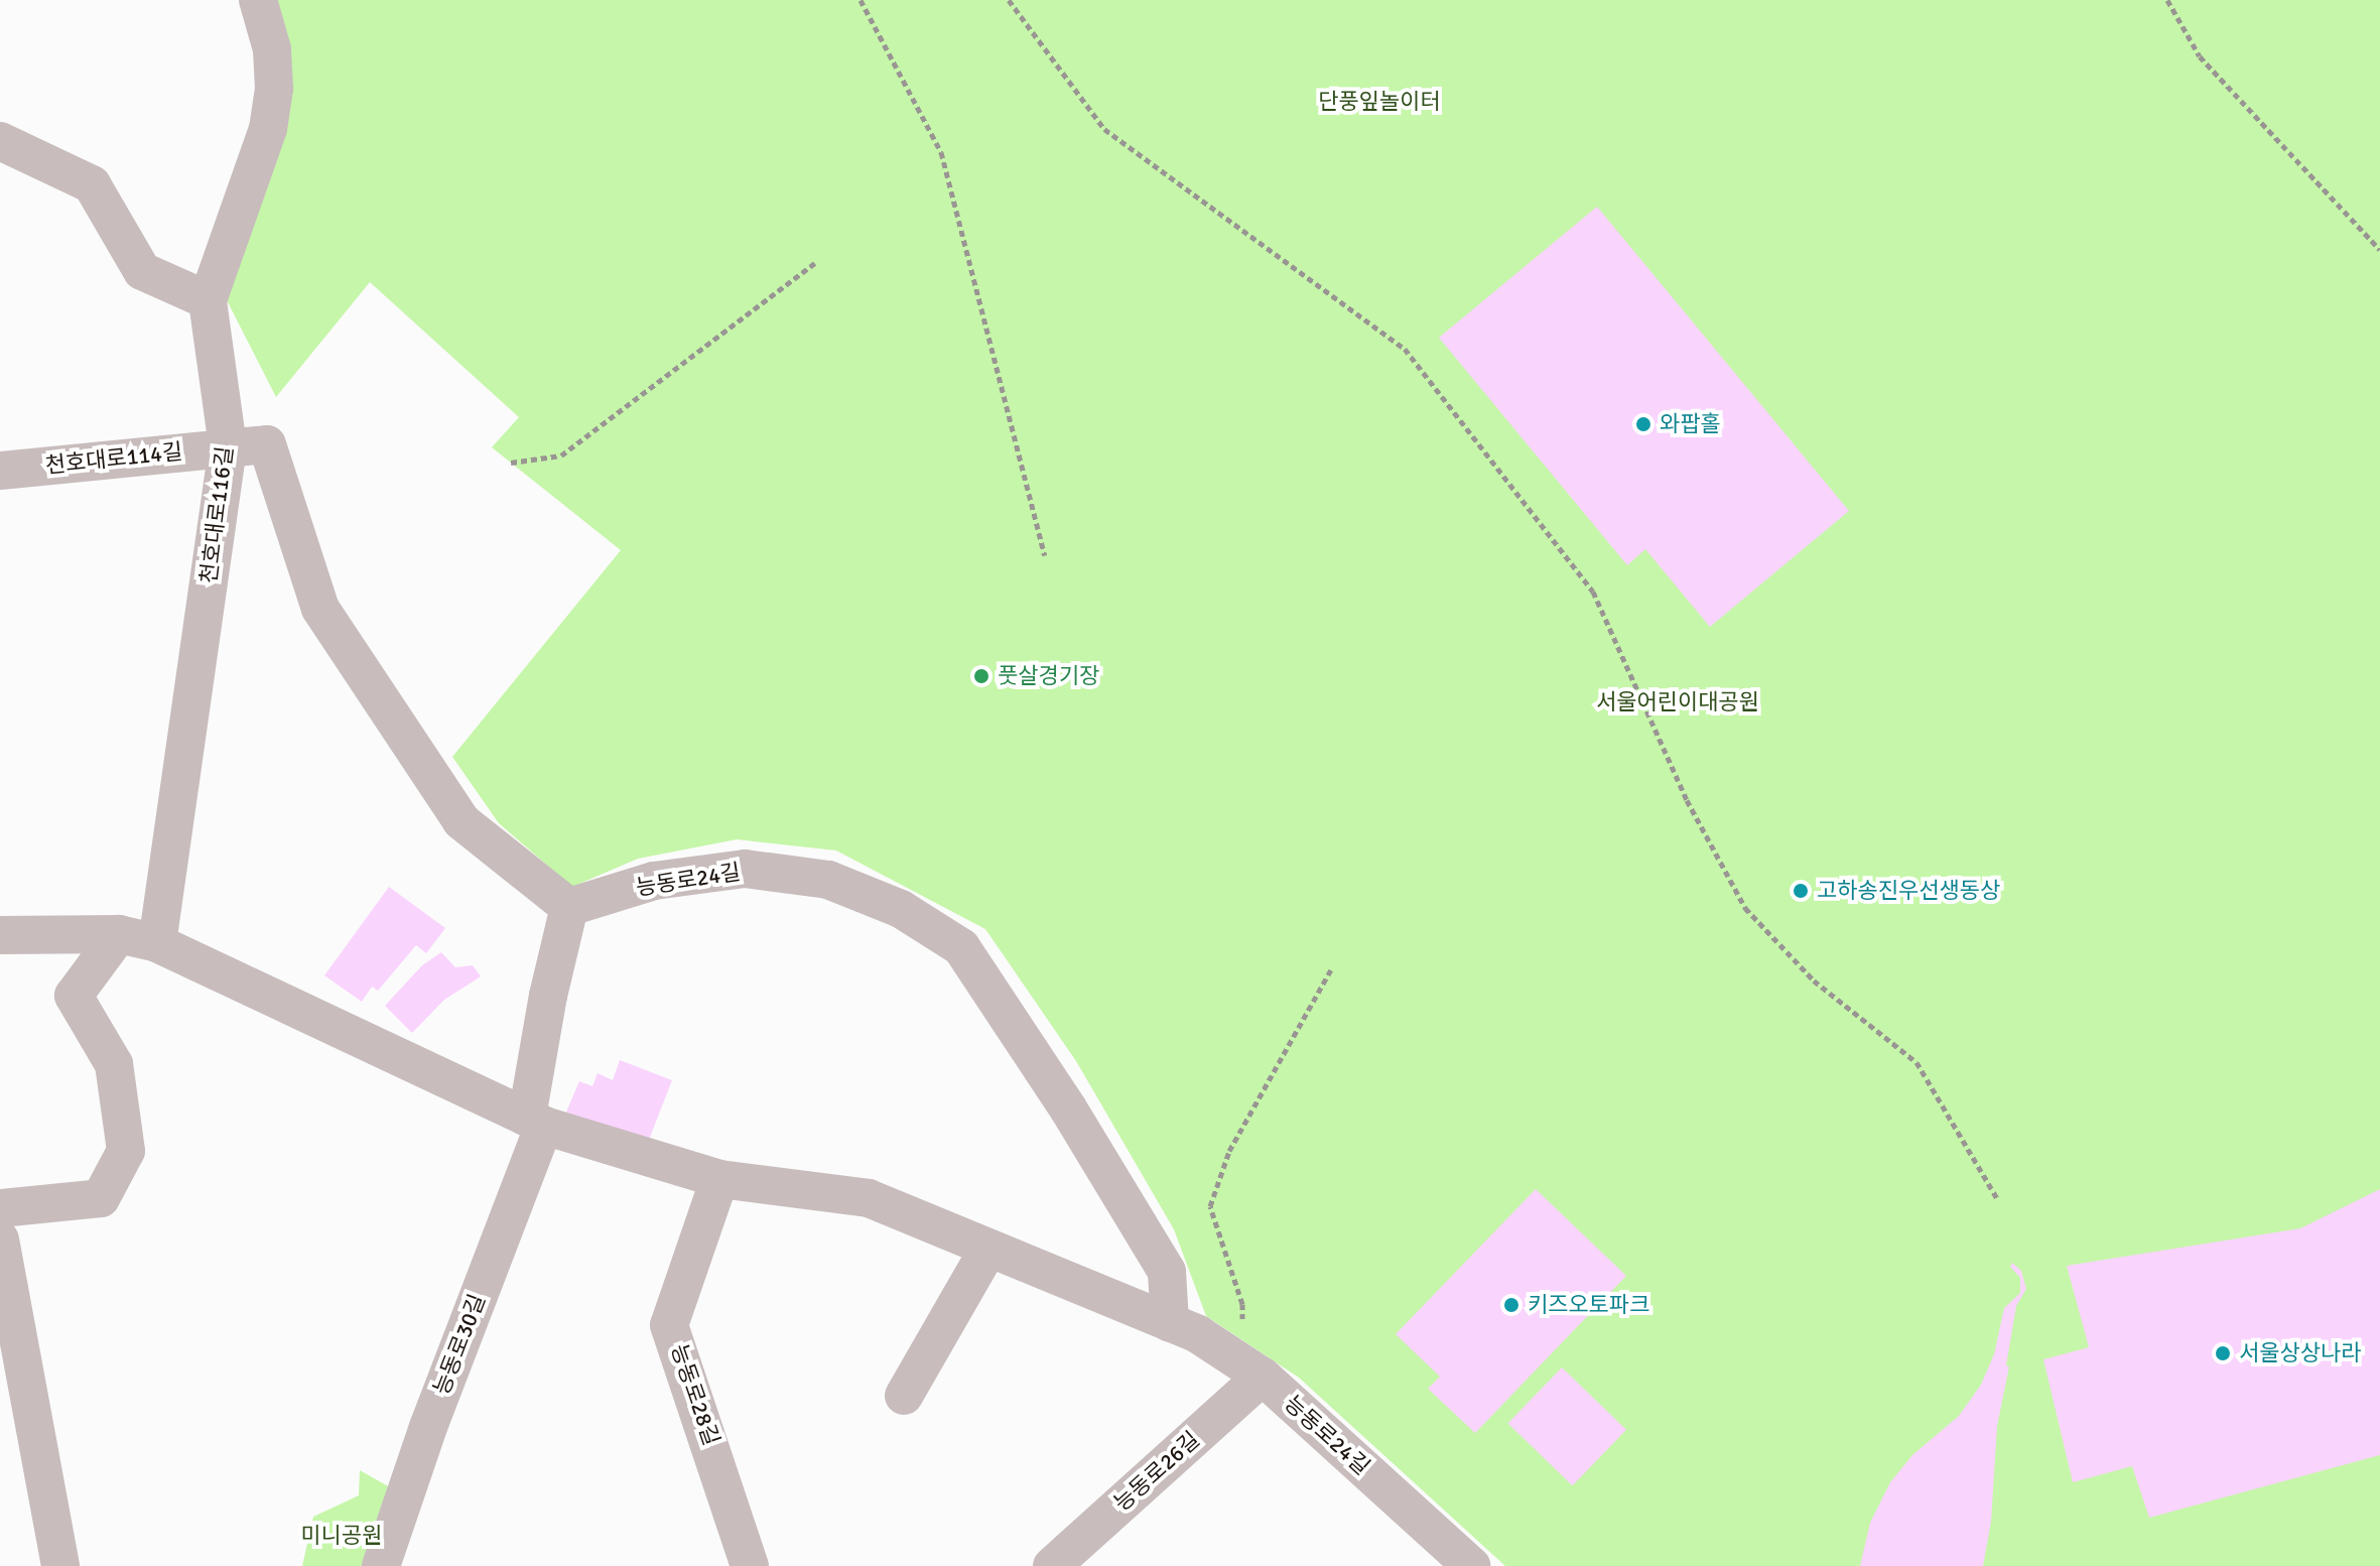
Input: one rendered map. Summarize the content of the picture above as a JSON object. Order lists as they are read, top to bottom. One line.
{"streets":{"street":["천호대로114길","천호대로116길","능동로24길","능동로30길","능동로28길","능동로26길"]},"crossings":[["천호대로114길","천호대로116길"],["천호대로116길","능동로24길"],["능동로24길","능동로30길"],["능동로24길","능동로28길"],["능동로24길","능동로26길"]],"parks":["단풍잎놀이터","서울어린이대공원","미니공원"],"places":["와팝홀","풋살경기장","고하송진우선생동상","키즈오토파크","서울상상나라"]}
